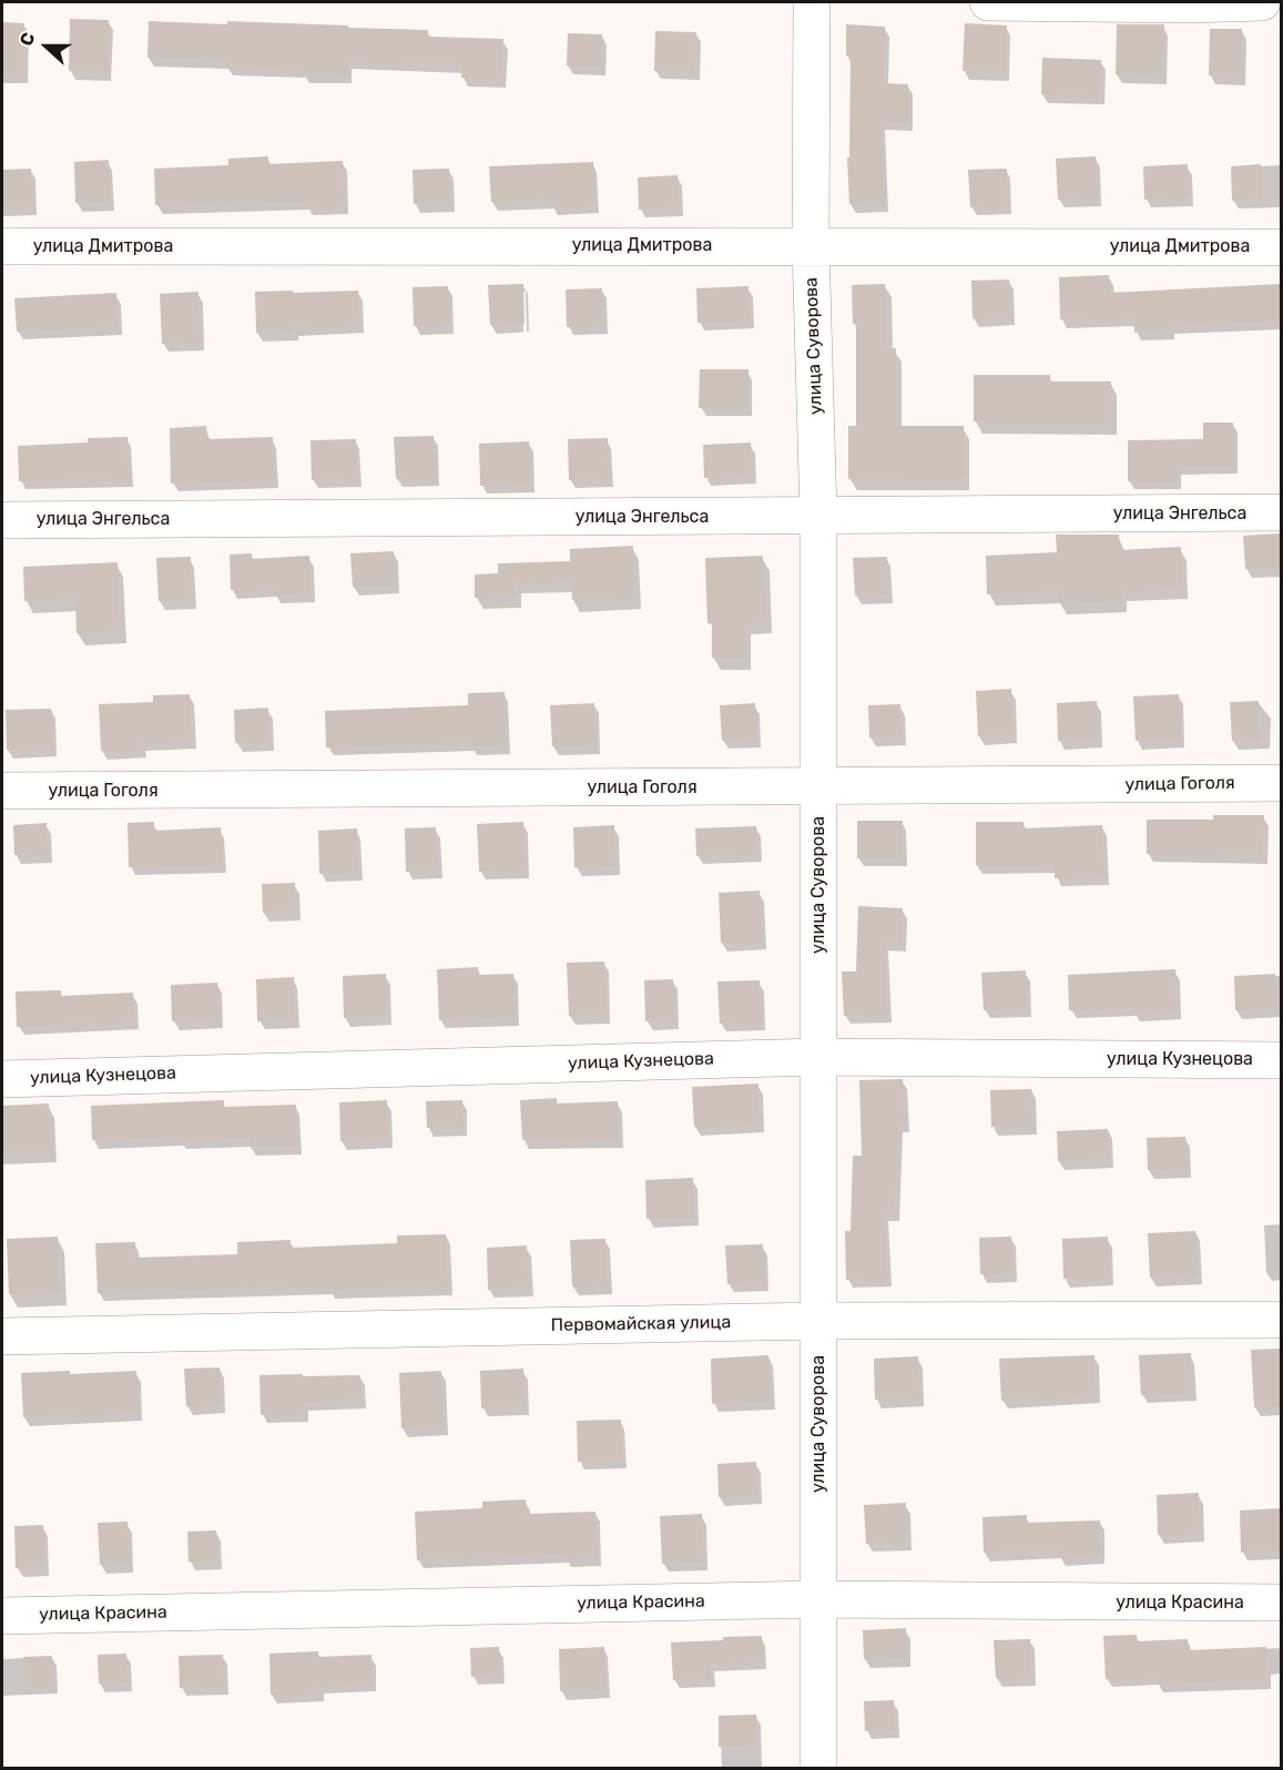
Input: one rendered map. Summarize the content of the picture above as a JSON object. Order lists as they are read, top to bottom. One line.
{"streets":{"street":["улица Дмитрова","улица Суворова","улица Энгельса","улица Гоголя","улица Кузнецова","Первомайская улица","улица Красина"]},"crossings":[["улица Дмитрова","улица Суворова"],["улица Суворова","улица Энгельса"],["улица Суворова","улица Гоголя"],["улица Суворова","улица Кузнецова"],["улица Суворова","Первомайская улица"],["улица Суворова","улица Красина"]],"north":"left"}
